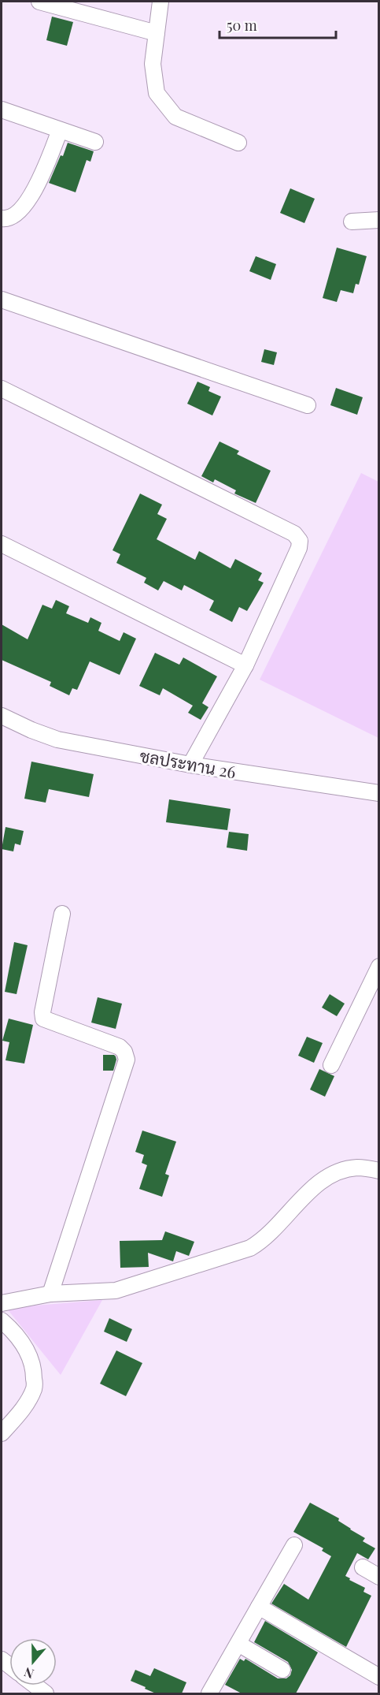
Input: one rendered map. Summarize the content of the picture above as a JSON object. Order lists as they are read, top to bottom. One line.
{"streets":{"street":["ชลประทาน 26"]},"scale_bar":"50 m","north":"bottom"}
